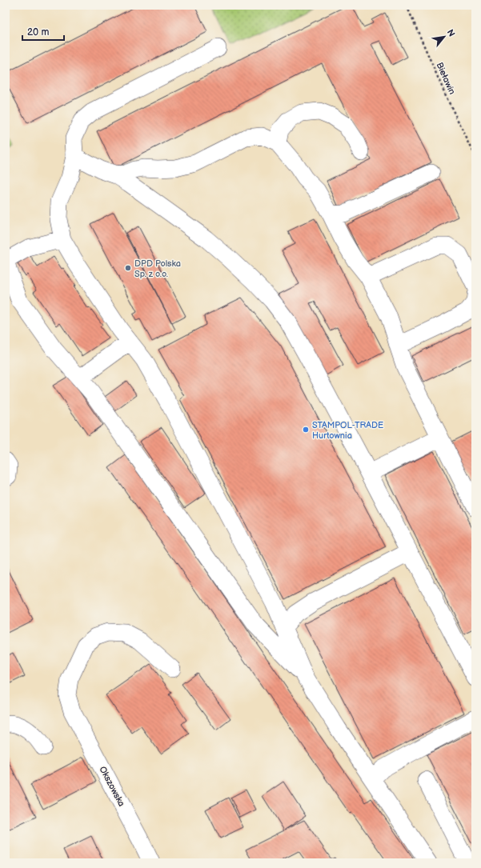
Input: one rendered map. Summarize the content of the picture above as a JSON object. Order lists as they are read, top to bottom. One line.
{"streets":{"street":["Okszowska"],"path":["Bieławin"]},"places":["DPD Polska Sp. z o.o.","STAMPOL-TRADE Hurtownia"],"scale_bar":"20 m","north":"top right"}
